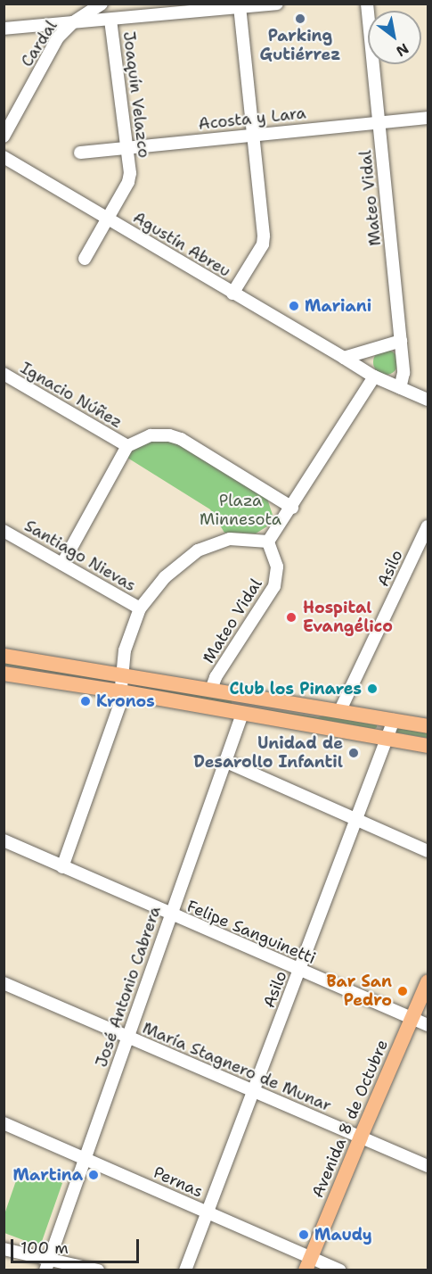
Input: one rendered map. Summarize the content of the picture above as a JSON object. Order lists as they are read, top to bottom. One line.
{"streets":{"main road":["Avenida 8 de Octubre"],"street":["Cardal","Joaquín Velazco","Acosta y Lara","Mateo Vidal","Agustín Abreu","Ignacio Núñez","Santiago Nievas","Asilo","Felipe Sanguinetti","José Antonio Cabrera","María Stagnero de Munar","Pernas"]},"crossings":[["Cardal","Joaquín Velazco"],["Joaquín Velazco","Acosta y Lara"],["Joaquín Velazco","Agustín Abreu"],["Acosta y Lara","Mateo Vidal"],["Mateo Vidal","Agustín Abreu"],["Asilo","Felipe Sanguinetti"],["Asilo","María Stagnero de Munar"],["Asilo","Pernas"],["Felipe Sanguinetti","José Antonio Cabrera"],["Felipe Sanguinetti","Avenida 8 de Octubre"],["José Antonio Cabrera","María Stagnero de Munar"],["José Antonio Cabrera","Pernas"],["María Stagnero de Munar","Avenida 8 de Octubre"],["Avenida 8 de Octubre","Pernas"]],"parks":["Plaza Minnesota"],"places":["Parking Gutiérrez","Mariani","Hospital Evangélico","Club los Pinares","Kronos","Unidad de Desarollo Infantil","Bar San Pedro","Martina","Maudy"],"scale_bar":"100 m","north":"bottom right"}
